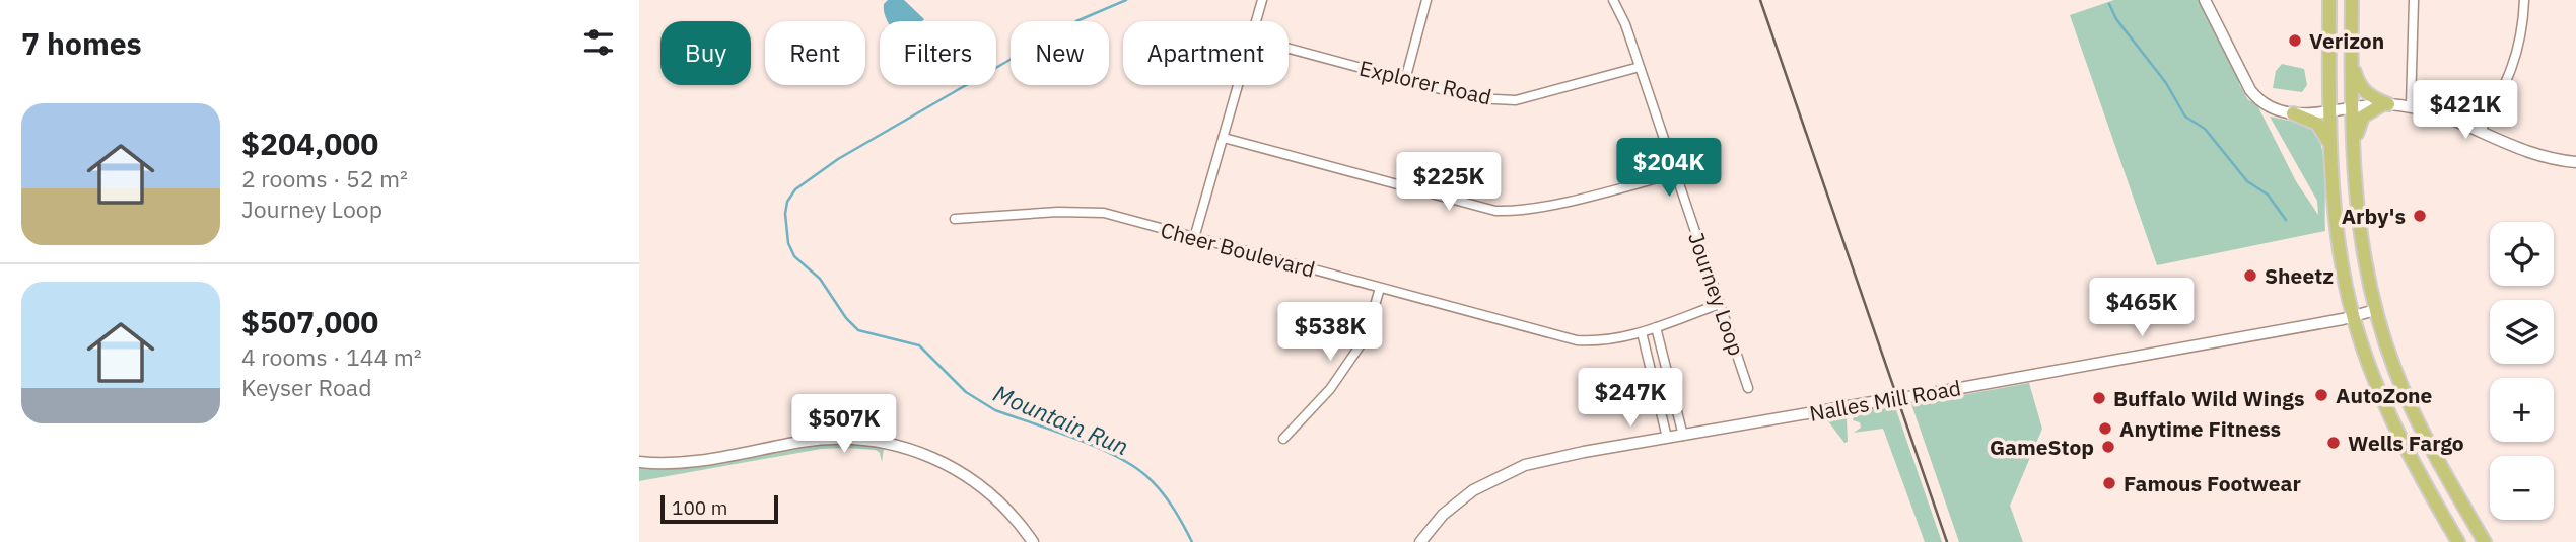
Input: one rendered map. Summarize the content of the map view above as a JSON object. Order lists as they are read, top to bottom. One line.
{"streets":{"street":["Explorer Road","Cheer Boulevard","Journey Loop","Nalles Mill Road"]},"crossings":[["Explorer Road","Journey Loop"],["Cheer Boulevard","Journey Loop"]],"water":["Mountain Run"],"places":["Verizon","Arby's","Sheetz","AutoZone","Buffalo Wild Wings","Anytime Fitness","Wells Fargo","GameStop","Famous Footwear"],"scale_bar":"100 m","page":{"heading":"7 homes","chip":["Buy","Rent","Filters","New","Apartment"],"price":["$421K","$204K","$225K","$465K","$538K","$247K","$507K"],"list":[{"name":"$204,000","note":"2 rooms · 52 m² · Journey Loop"},{"name":"$507,000","note":"4 rooms · 144 m² · Keyser Road"}],"map_buttons":["+","−"],"scale":"100 m"}}
